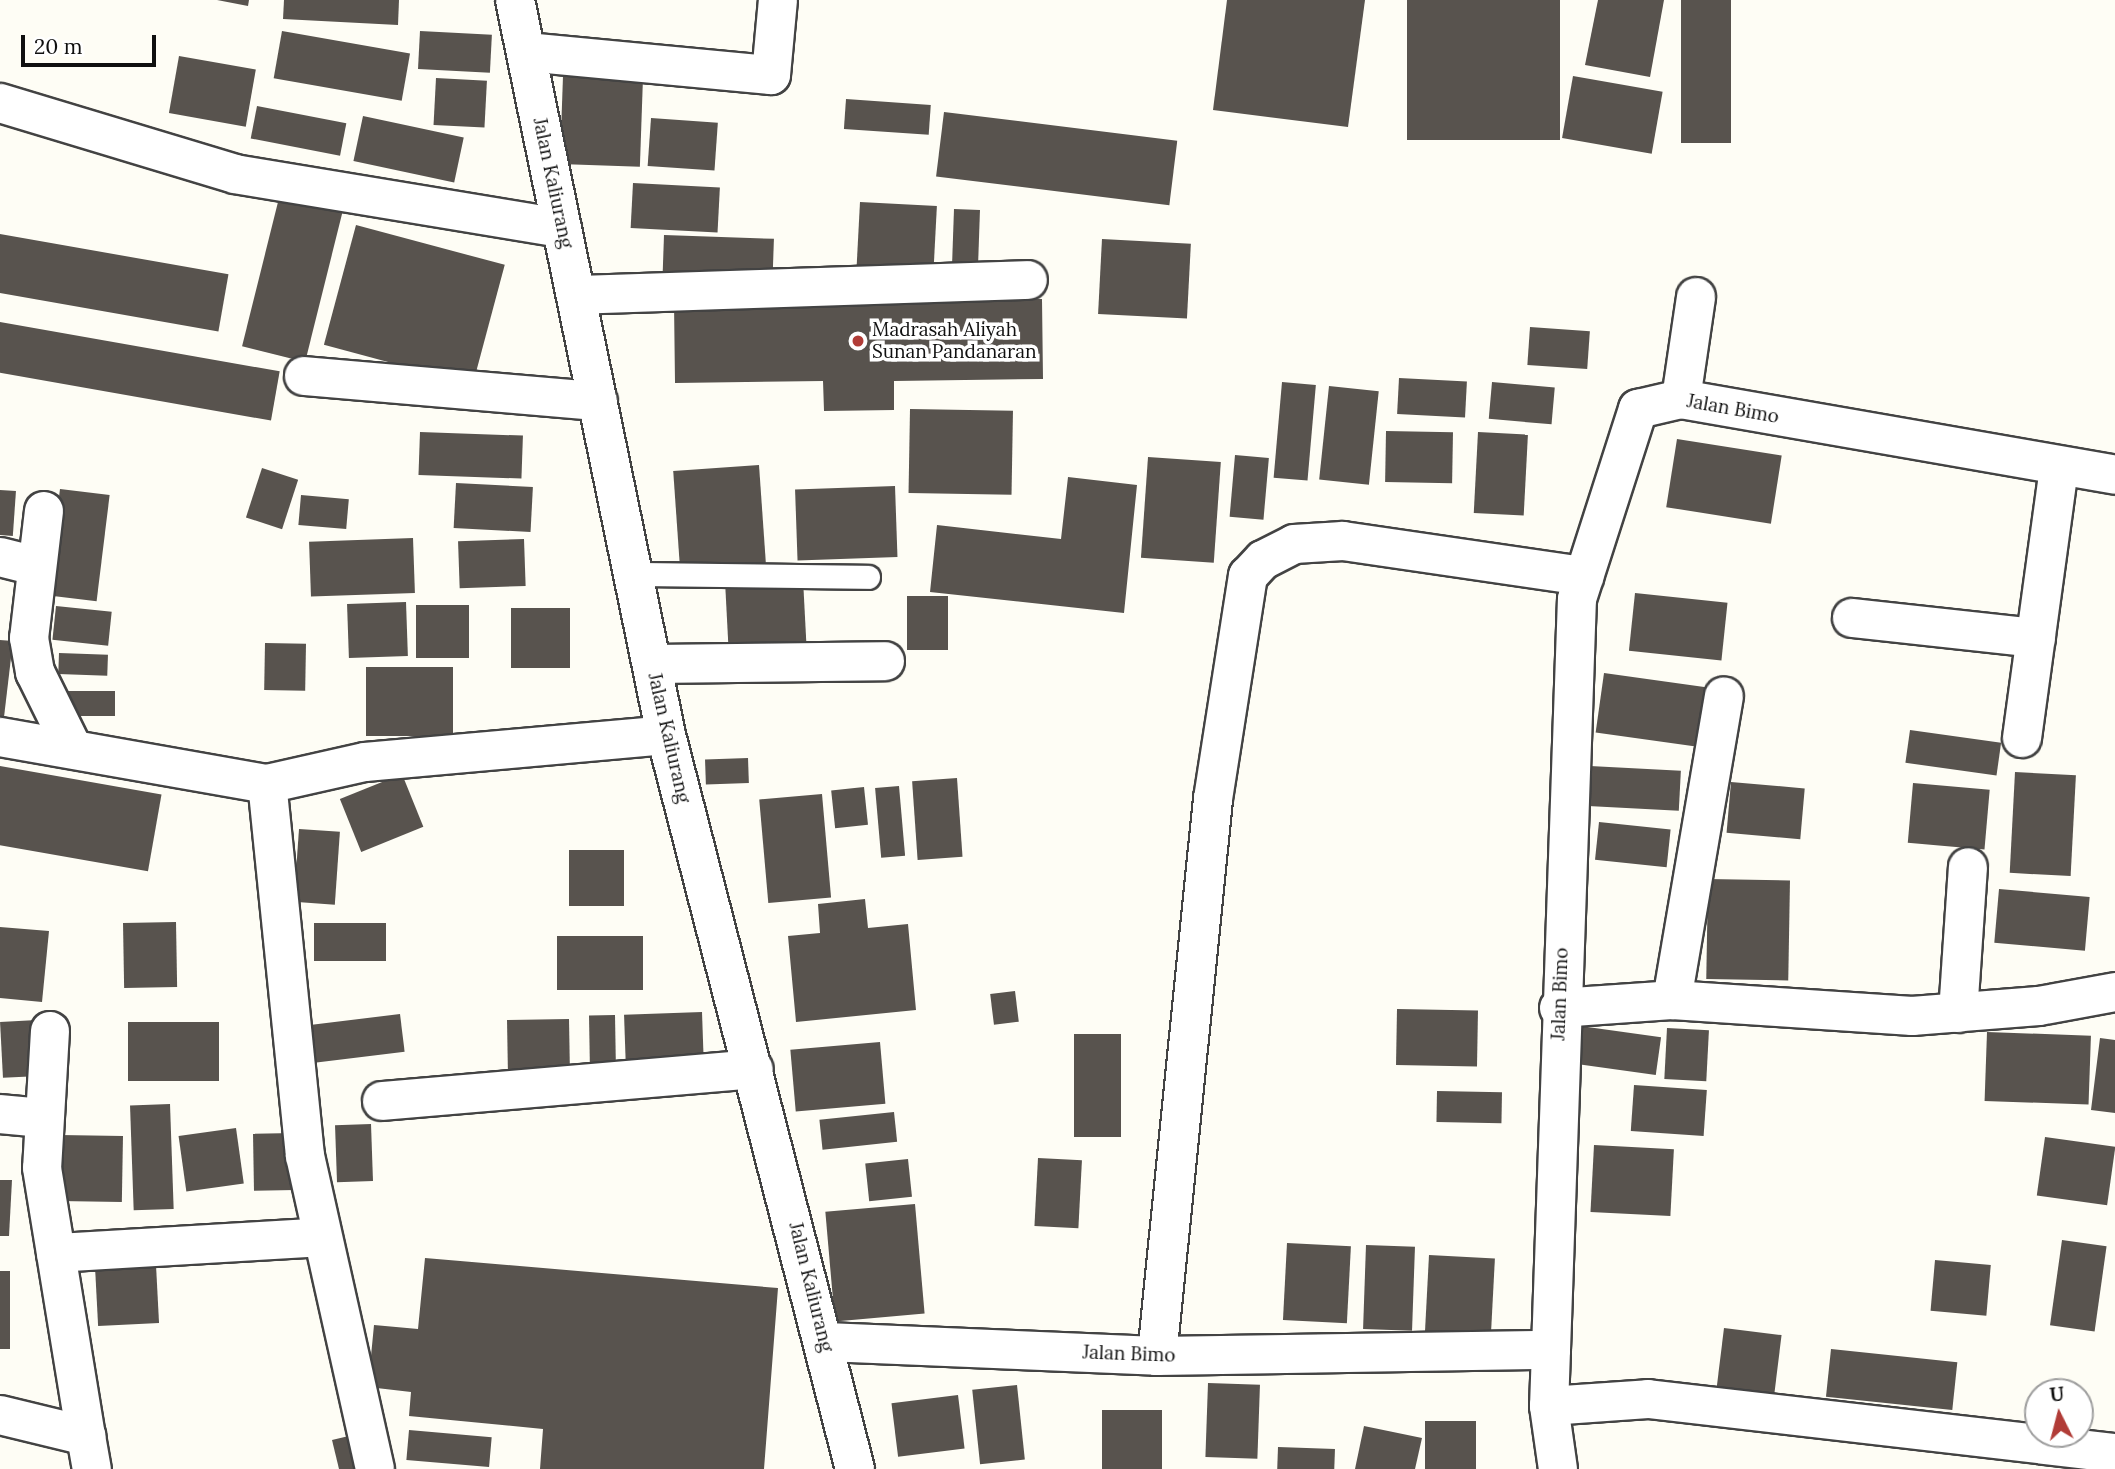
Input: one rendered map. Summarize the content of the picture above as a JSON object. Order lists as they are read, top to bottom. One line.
{"streets":{"street":["Jalan Kaliurang","Jalan Bimo"]},"crossings":[["Jalan Kaliurang","Jalan Bimo"]],"places":["Madrasah Aliyah Sunan Pandanaran"],"scale_bar":"20 m","north":"top"}
